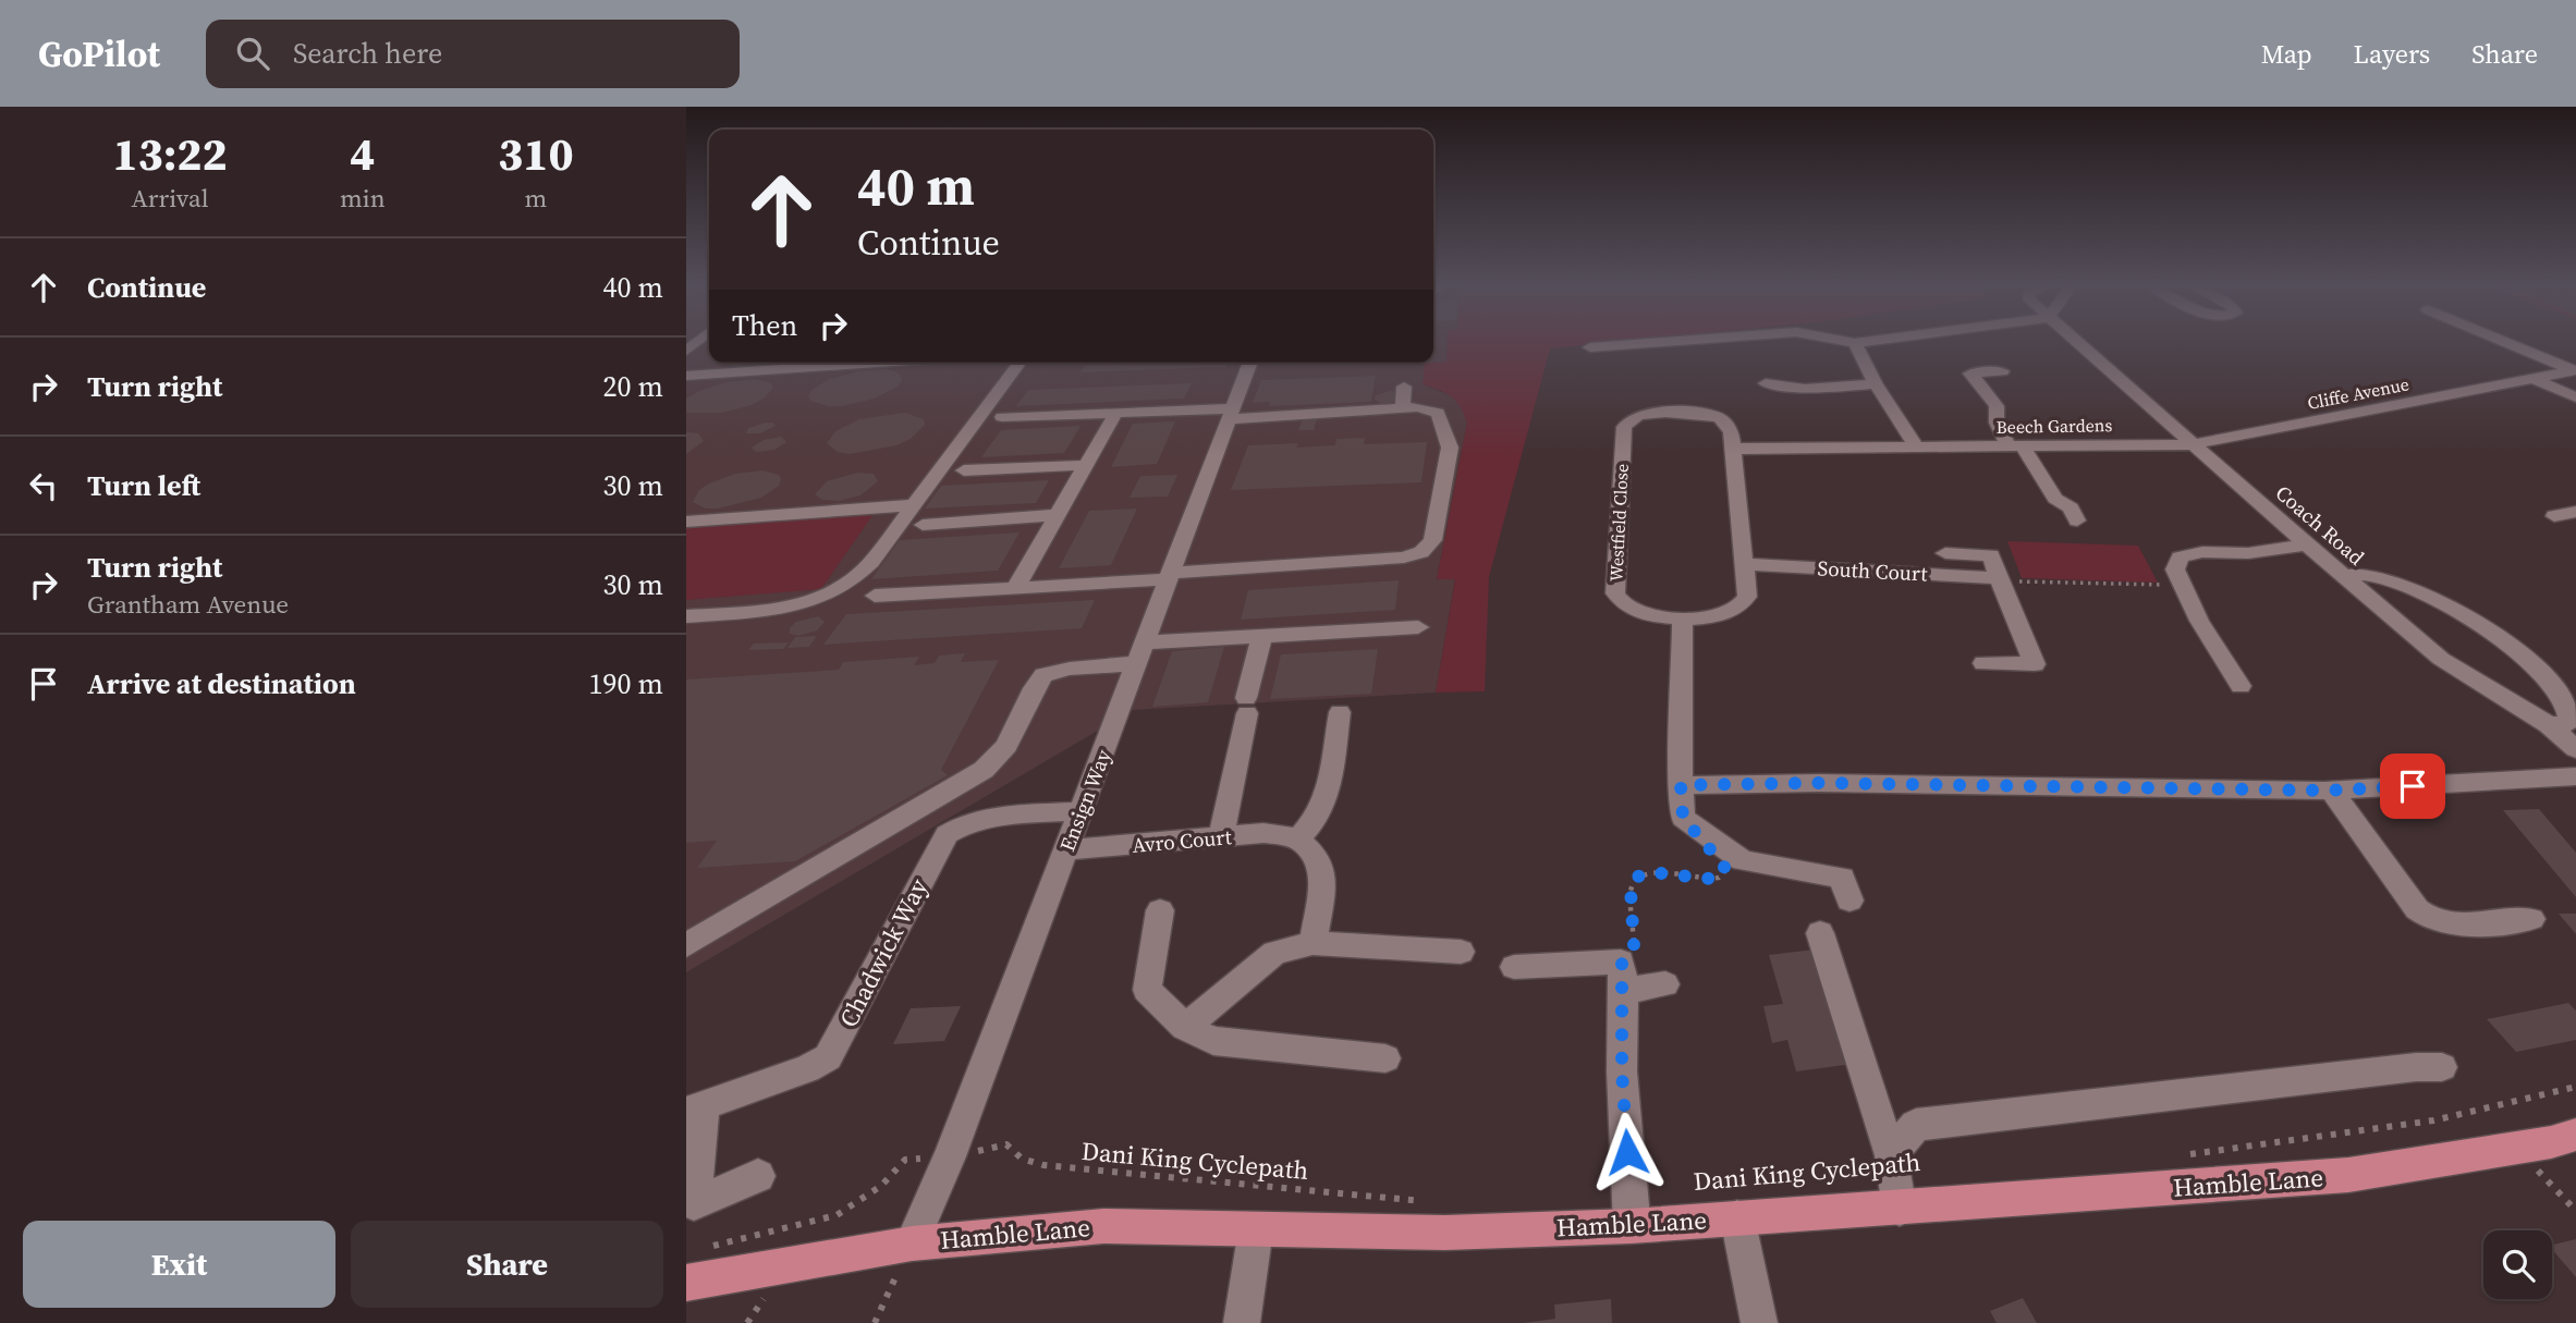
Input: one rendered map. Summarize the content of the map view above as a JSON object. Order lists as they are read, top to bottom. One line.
{"streets":{"main road":["Hamble Lane"],"street":["Cliffe Avenue","Beech Gardens","Westfield Close","Coach Road","South Court","Ensign Way","Avro Court","Chadwick Way"],"path":["Dani King Cyclepath"]},"crossings":[["Cliffe Avenue","Beech Gardens"],["Cliffe Avenue","Coach Road"],["Beech Gardens","Westfield Close"],["Beech Gardens","Coach Road"],["Westfield Close","South Court"],["Ensign Way","Avro Court"],["Ensign Way","Chadwick Way"],["Ensign Way","Hamble Lane"]],"page":{"header":"GoPilot","search":"Search here","nav":["Map","Layers","Share"],"eta":["13:22","Arrival","4","min","310","m"],"turn":["40 m","Continue"],"list":[{"name":"Continue","value":"40 m"},{"name":"Turn right","value":"20 m"},{"name":"Turn left","value":"30 m"},{"name":"Turn right","note":"Grantham Avenue","value":"30 m"},{"name":"Arrive at destination","value":"190 m"}],"then":"Then","buttons":["Exit","Share"]}}
